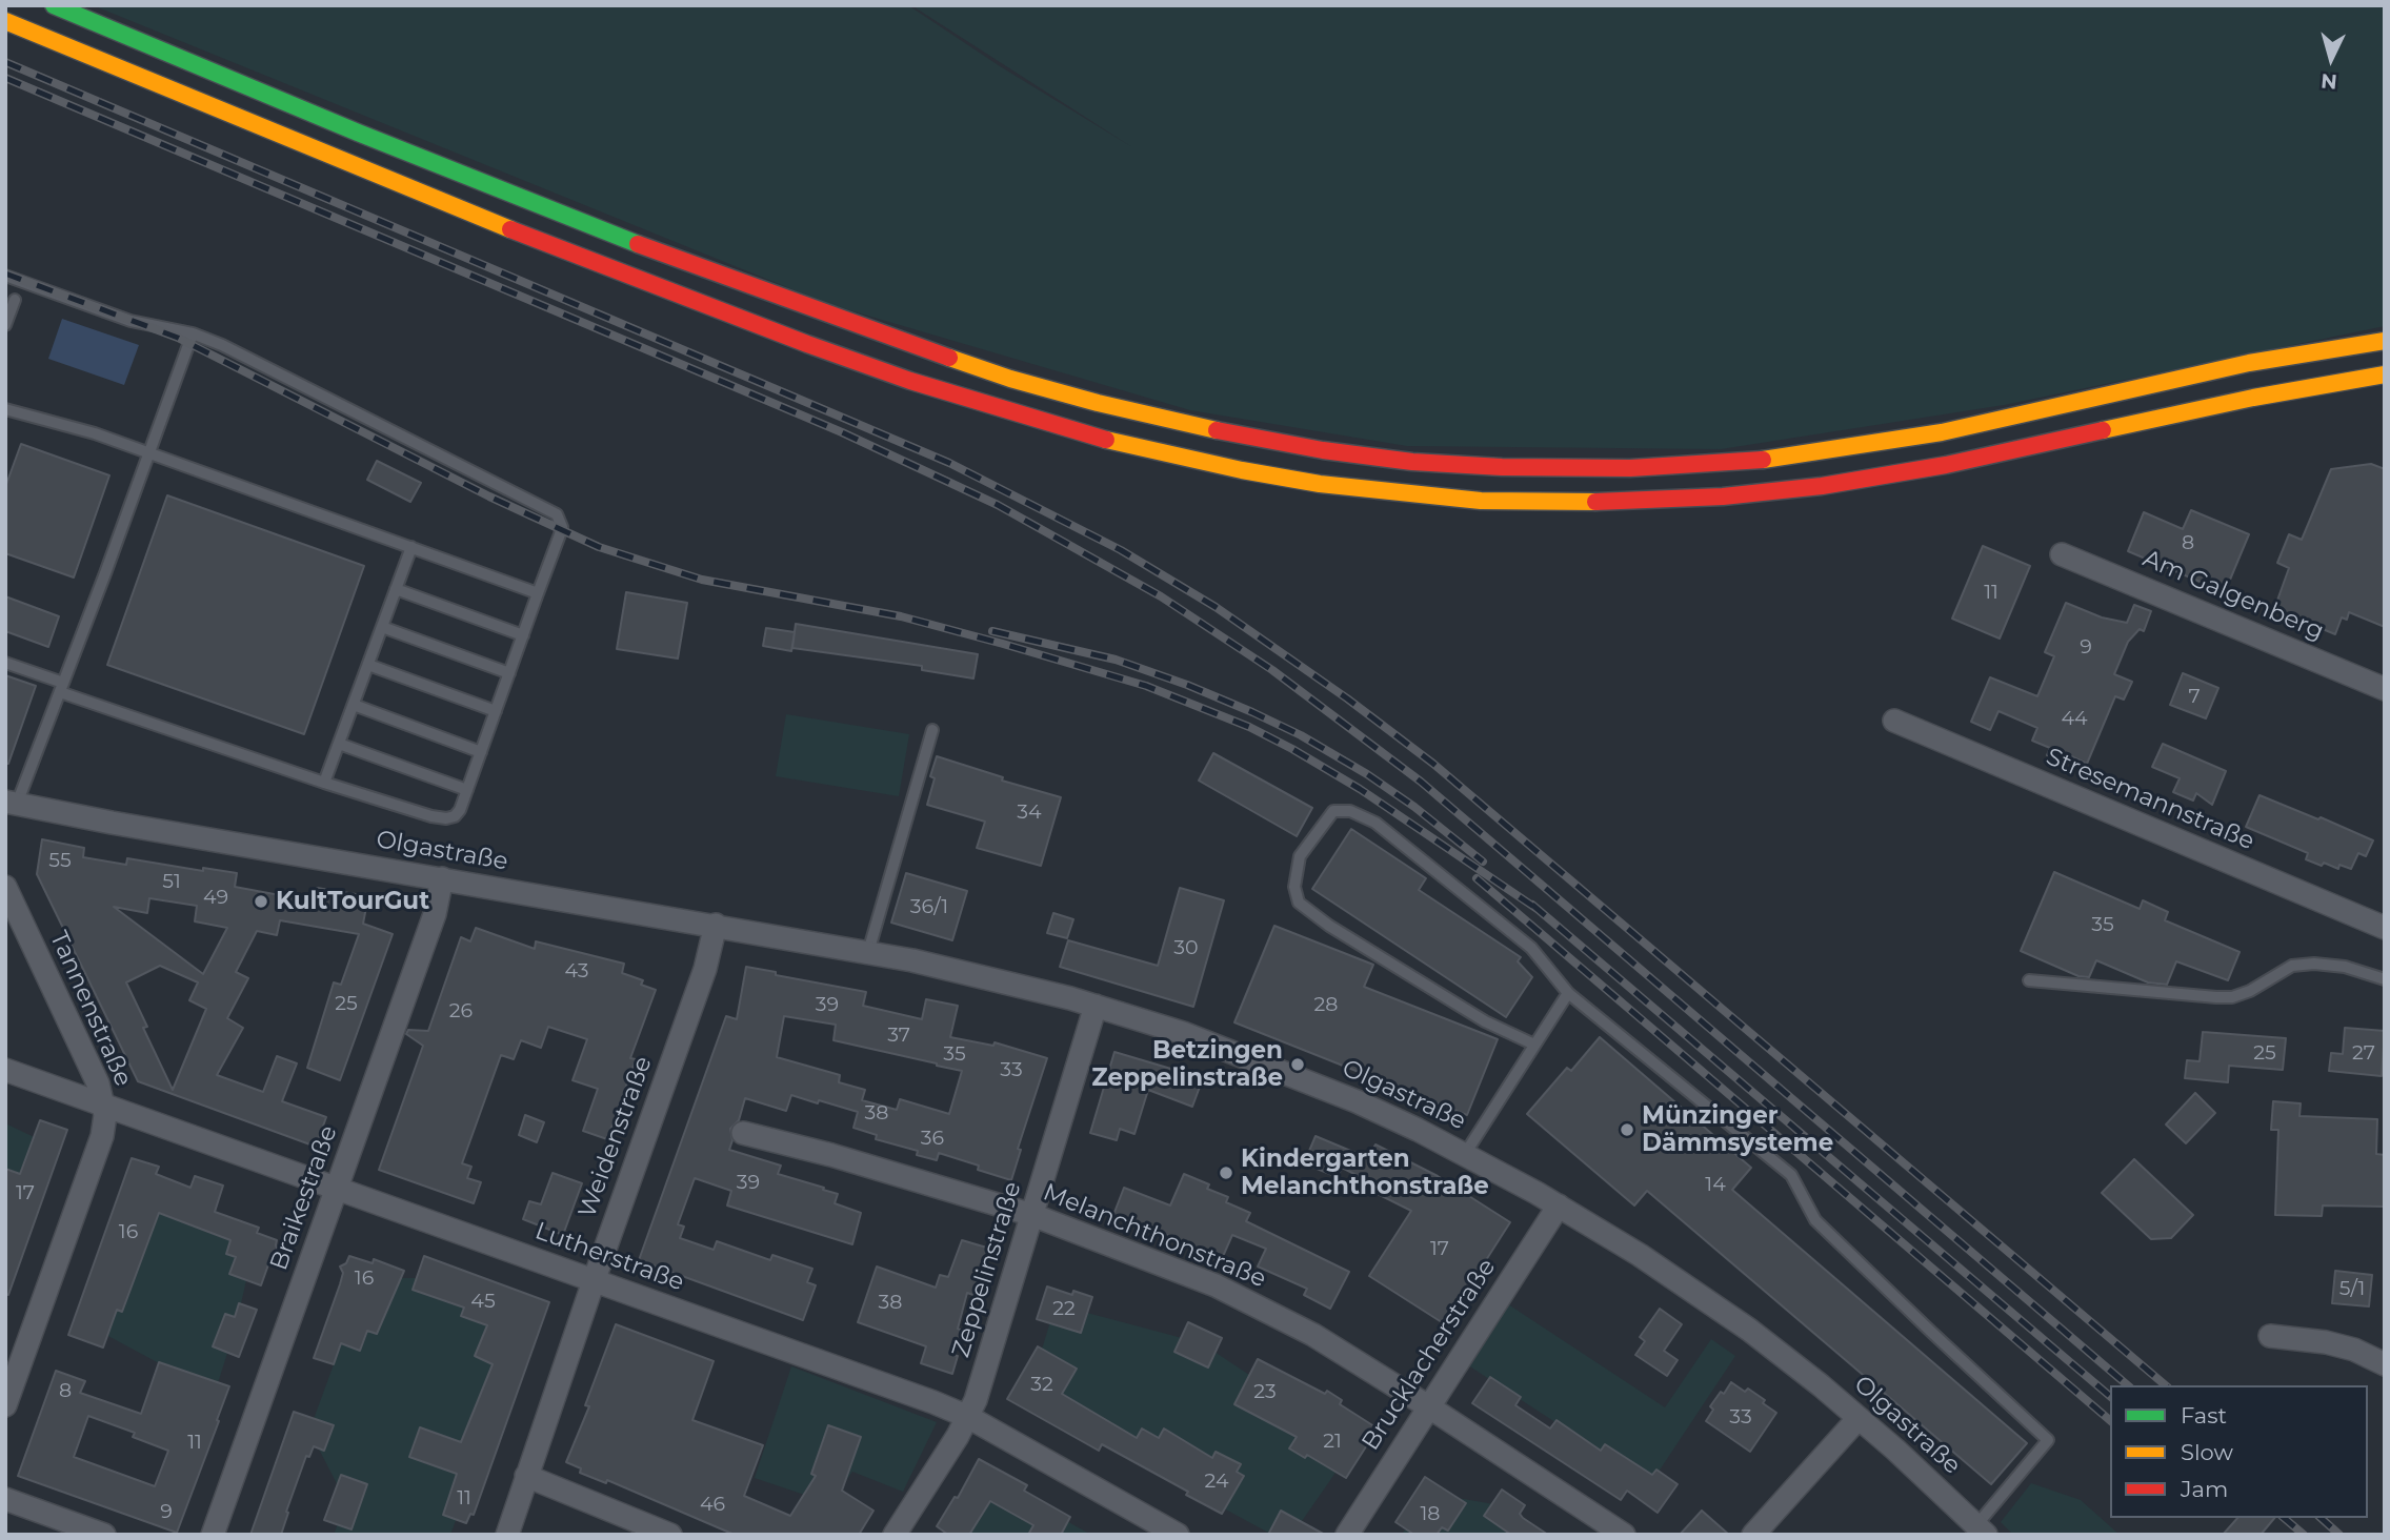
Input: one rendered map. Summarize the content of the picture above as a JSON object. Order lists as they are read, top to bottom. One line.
{"streets":{"street":["Am Galgenberg","Stresemannstraße","Olgastraße","Tannenstraße","Weidenstraße","Braikestraße","Melanchthonstraße","Lutherstraße","Zeppelinstraße","Brucklacherstraße"]},"crossings":[["Olgastraße","Weidenstraße"],["Olgastraße","Braikestraße"],["Olgastraße","Zeppelinstraße"],["Olgastraße","Brucklacherstraße"],["Tannenstraße","Lutherstraße"],["Weidenstraße","Lutherstraße"],["Braikestraße","Lutherstraße"],["Melanchthonstraße","Zeppelinstraße"],["Melanchthonstraße","Brucklacherstraße"],["Lutherstraße","Zeppelinstraße"]],"places":["KultTourGut","Betzingen Zeppelinstraße","Münzinger Dämmsysteme","Kindergarten Melanchthonstraße"],"house_numbers":["8","11","9","7","44","34","55","51","49","36/1","35","30","43","25","39","28","26","37","25","27","35","33","38","36","39","14","17","16","17","16","5/1","45","38","22","32","8","23","33","21","11","24","11","46","9","18"],"legend":["Fast","Slow","Jam"],"north":"bottom"}
